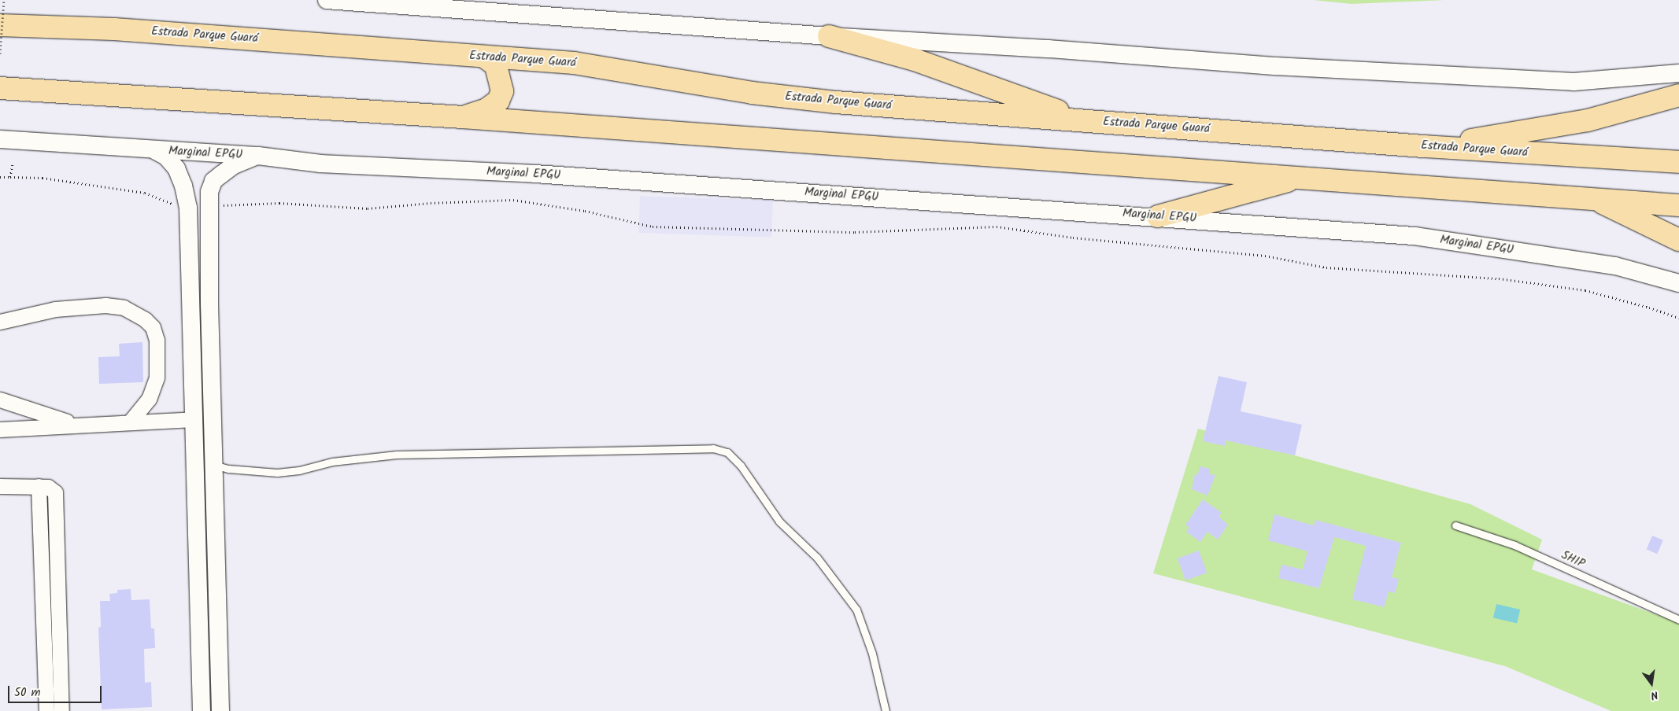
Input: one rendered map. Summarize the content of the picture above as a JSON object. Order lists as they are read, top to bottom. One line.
{"streets":{"highway":["Estrada Parque Guará"],"street":["Marginal EPGU"],"lane":["SHIP"]},"scale_bar":"50 m","north":"bottom"}
